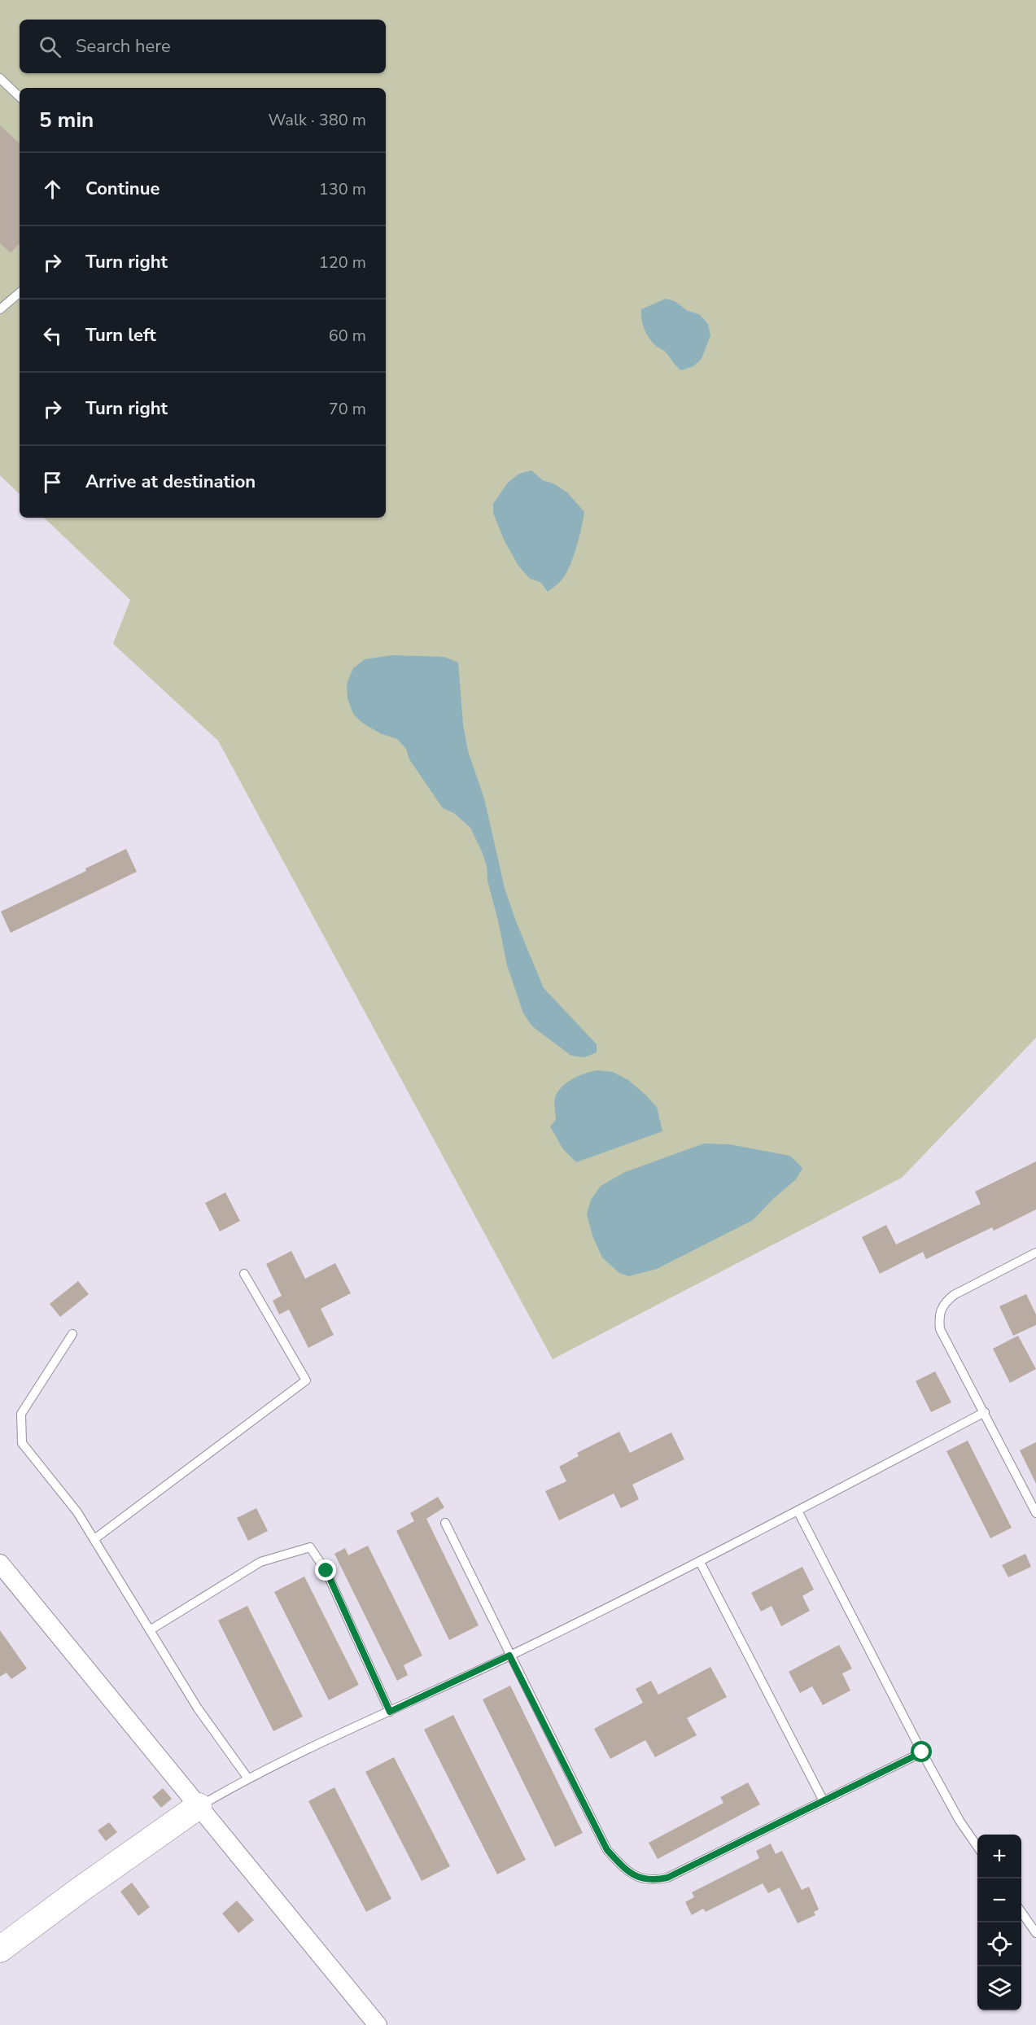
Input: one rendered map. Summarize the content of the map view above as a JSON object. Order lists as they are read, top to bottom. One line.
{"page":{"search":"Search here","heading":["5 min","Walk · 380 m"],"list":[["Continue","130 m"],["Turn right","120 m"],["Turn left","60 m"],["Turn right","70 m"],"Arrive at destination"],"map_buttons":["+","−"]}}
